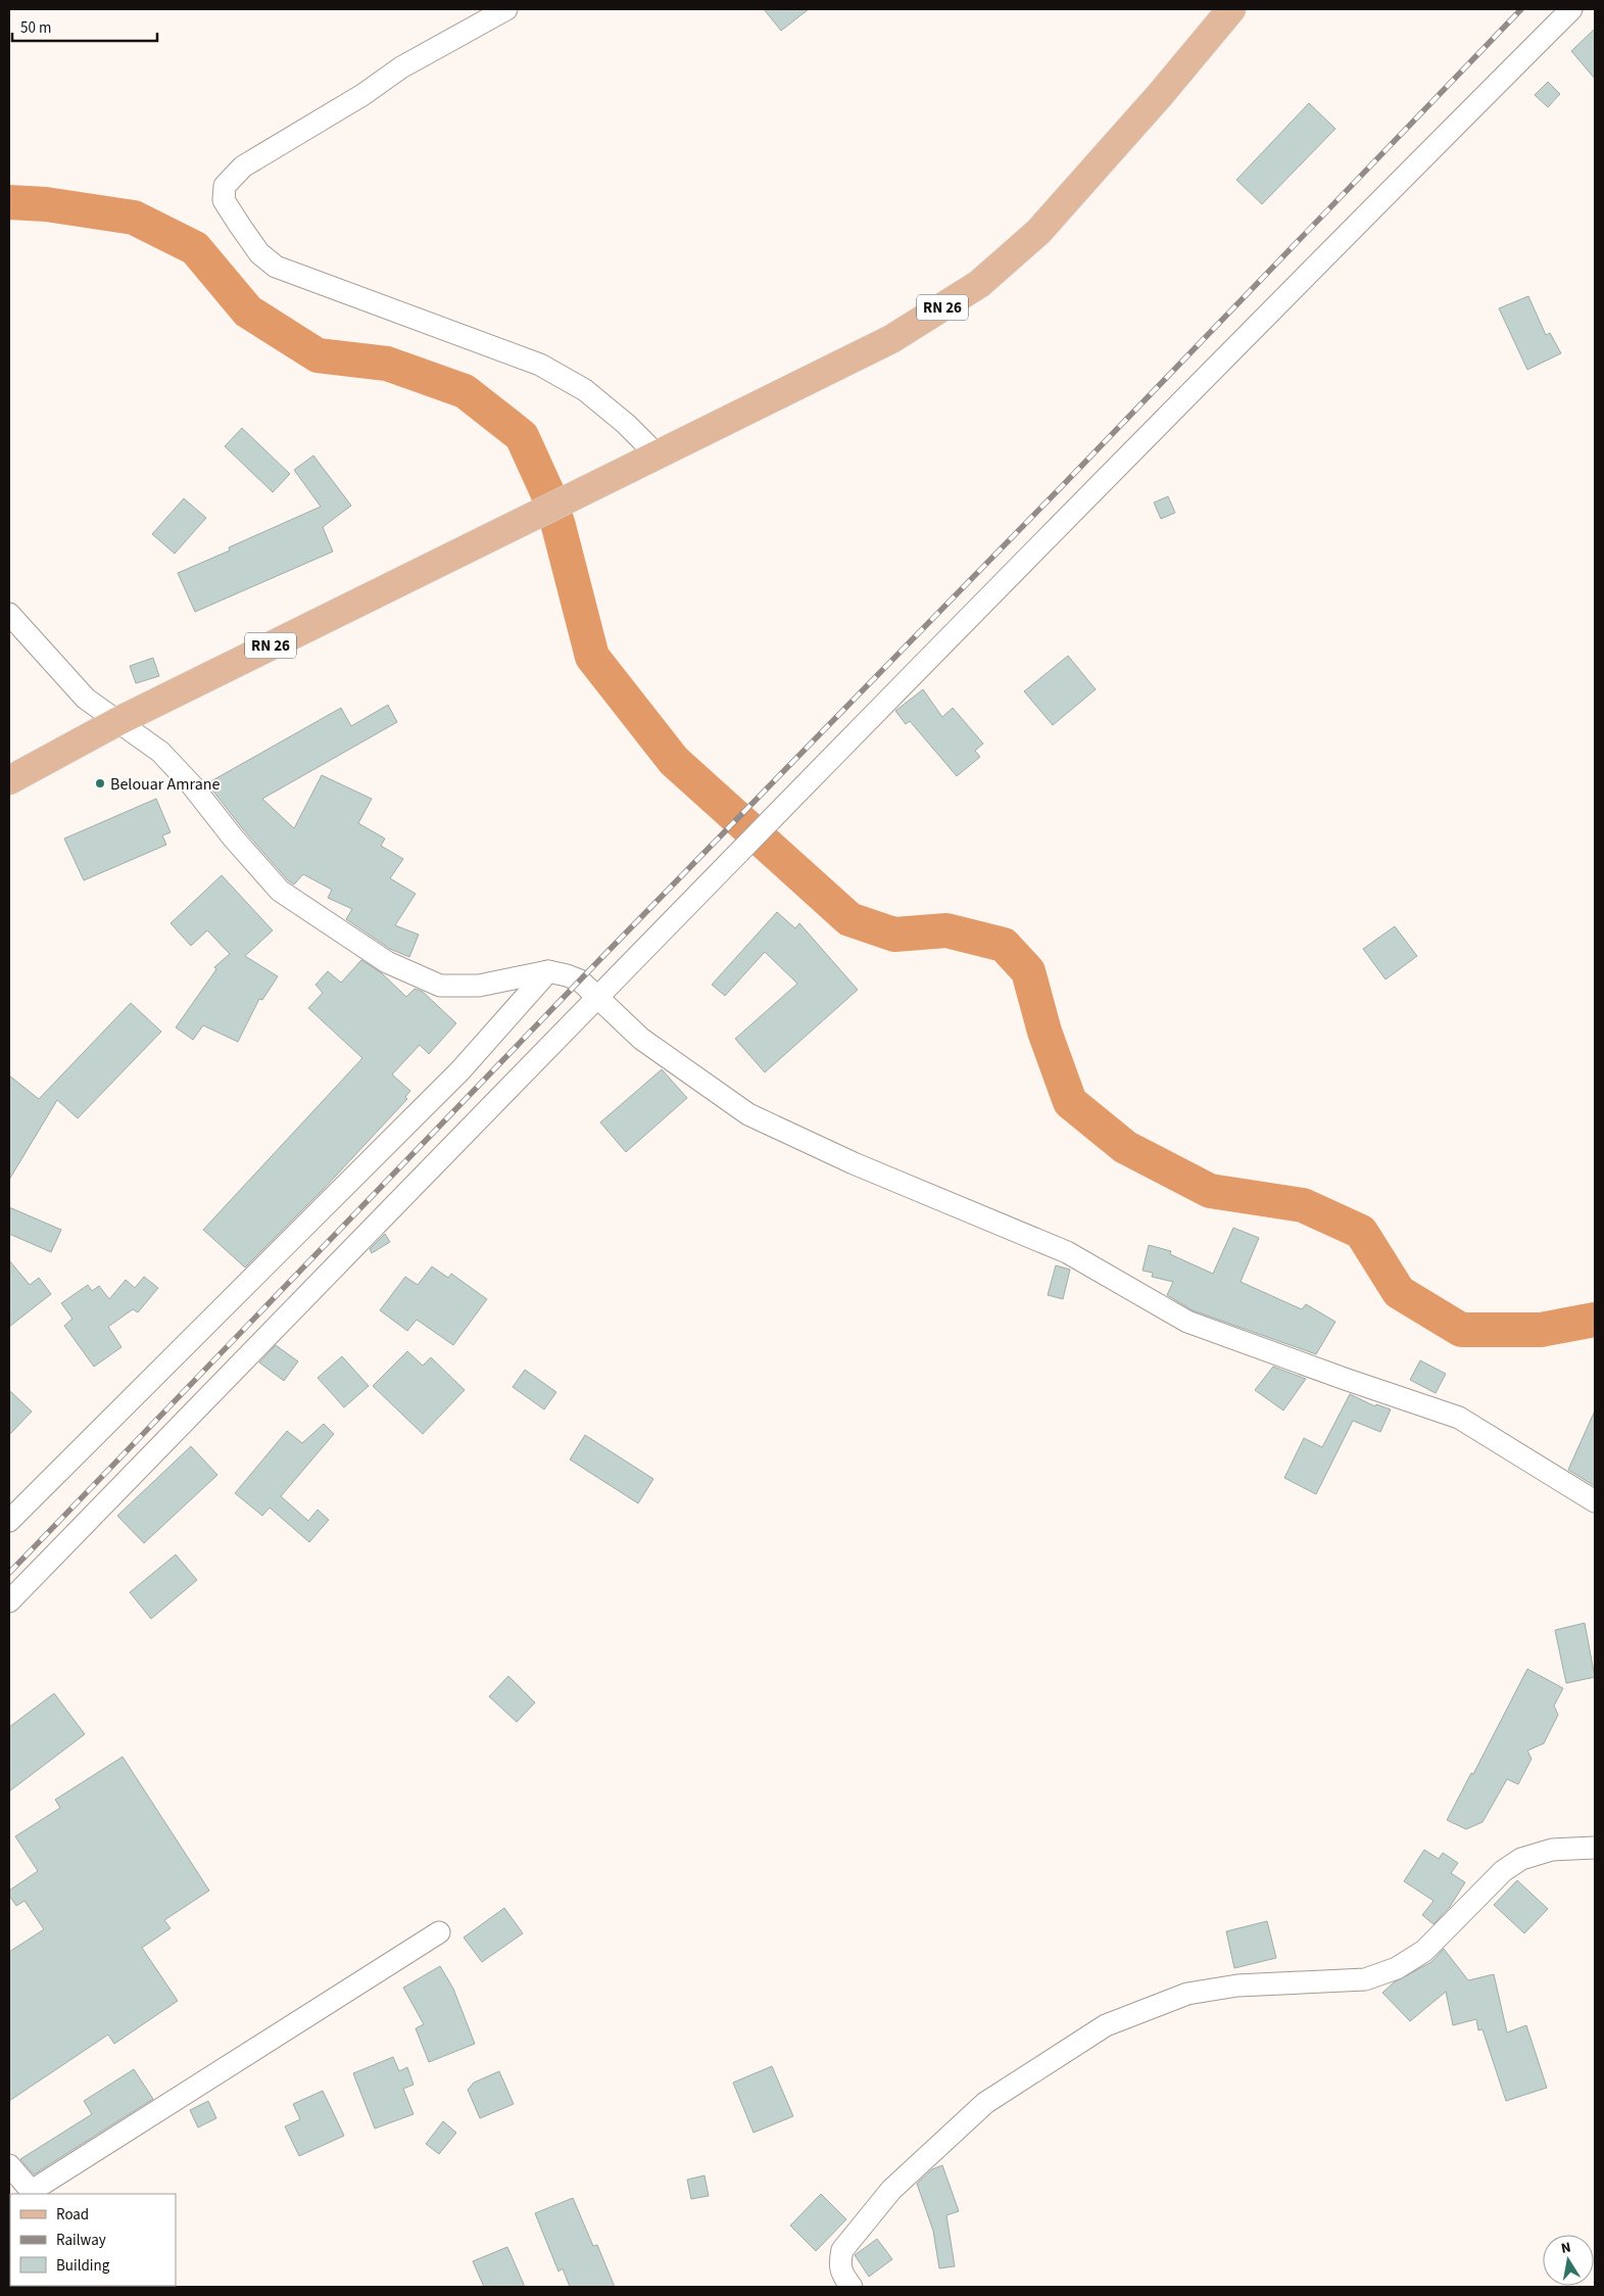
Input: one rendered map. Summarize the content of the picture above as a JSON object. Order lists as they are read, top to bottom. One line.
{"streets":{"main road":["RN 26"]},"places":["Belouar Amrane"],"legend":["Road","Railway","Building"],"scale_bar":"50 m","north":"top"}
